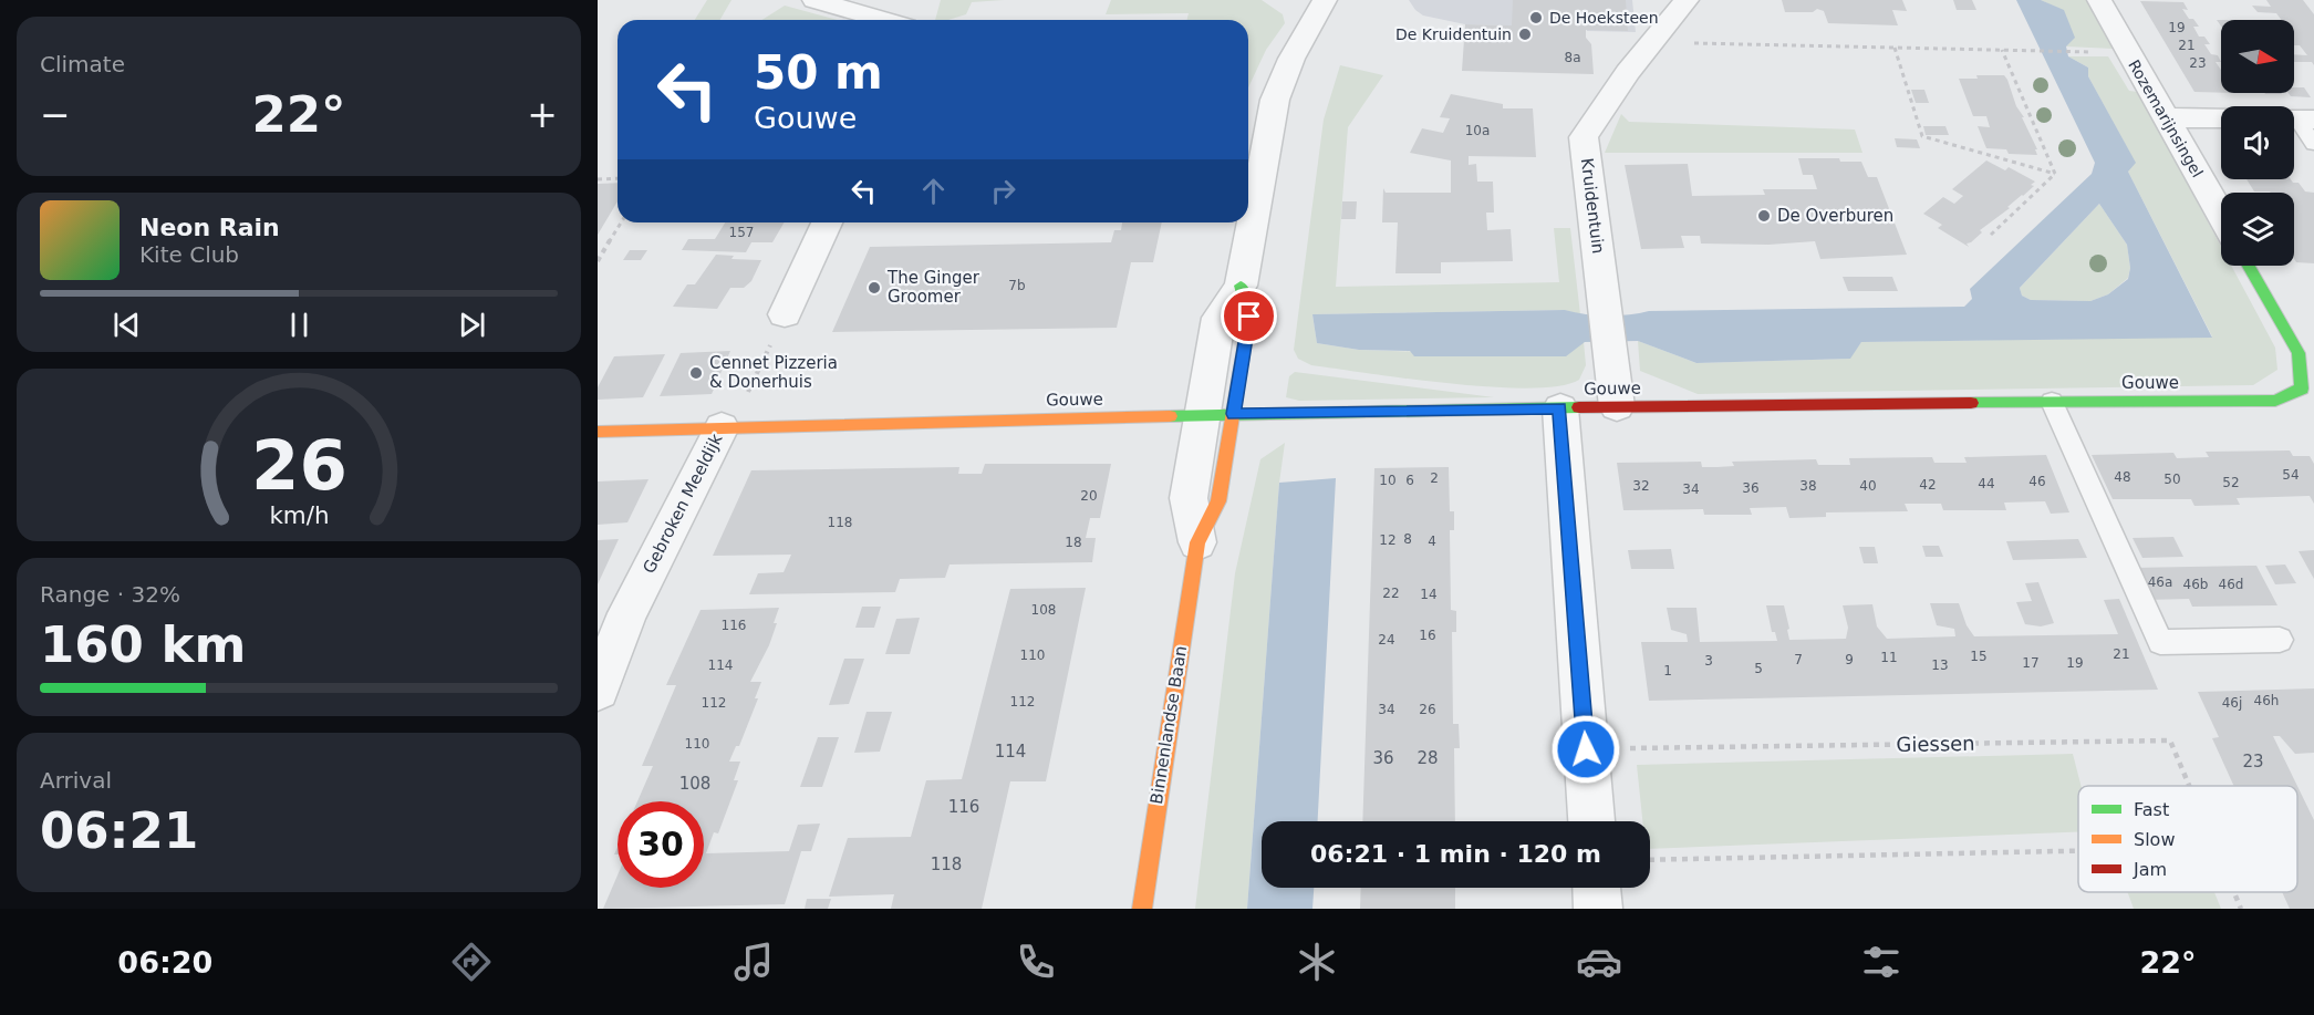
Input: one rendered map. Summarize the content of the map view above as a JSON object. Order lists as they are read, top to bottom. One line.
{"streets":{"street":["Rozemarijnsingel","Kruidentuin","Gouwe","Gebroken Meeldijk","Binnenlandse Baan"],"path":["Giessen"]},"crossings":[["Kruidentuin","Gouwe"],["Gouwe","Gebroken Meeldijk"],["Gouwe","Binnenlandse Baan"]],"places":["De Hoeksteen","De Kruidentuin","De Overburen","The Ginger Groomer","Cennet Pizzeria & Donerhuis"],"house_numbers":["19","21","8a","23","10a","157","7b","54","48","2","50","10","6","46","52","44","42","32","38","40","36","34","20","118","8","12","4","18","46a","46b","46d","22","14","108","116","16","24","21","110","15","11","7","9","3","17","19","114","13","5","1","46h","112","112","46j","34","26","110","114","36","28","23","108","116","118"],"legend":["Fast","Slow","Jam"],"north":"right","page":{"tile":["Climate",["Range · 32%","160 km"],["Arrival","06:21"]],"turn":["50 m","Gouwe"],"heat":["−","22°","+"],"song":["Neon Rain","Kite Club"],"limit":"30","trip":"06:21 · 1 min · 120 m","tabs":["06:20","22°"],"gauge":["26","km/h"]}}
